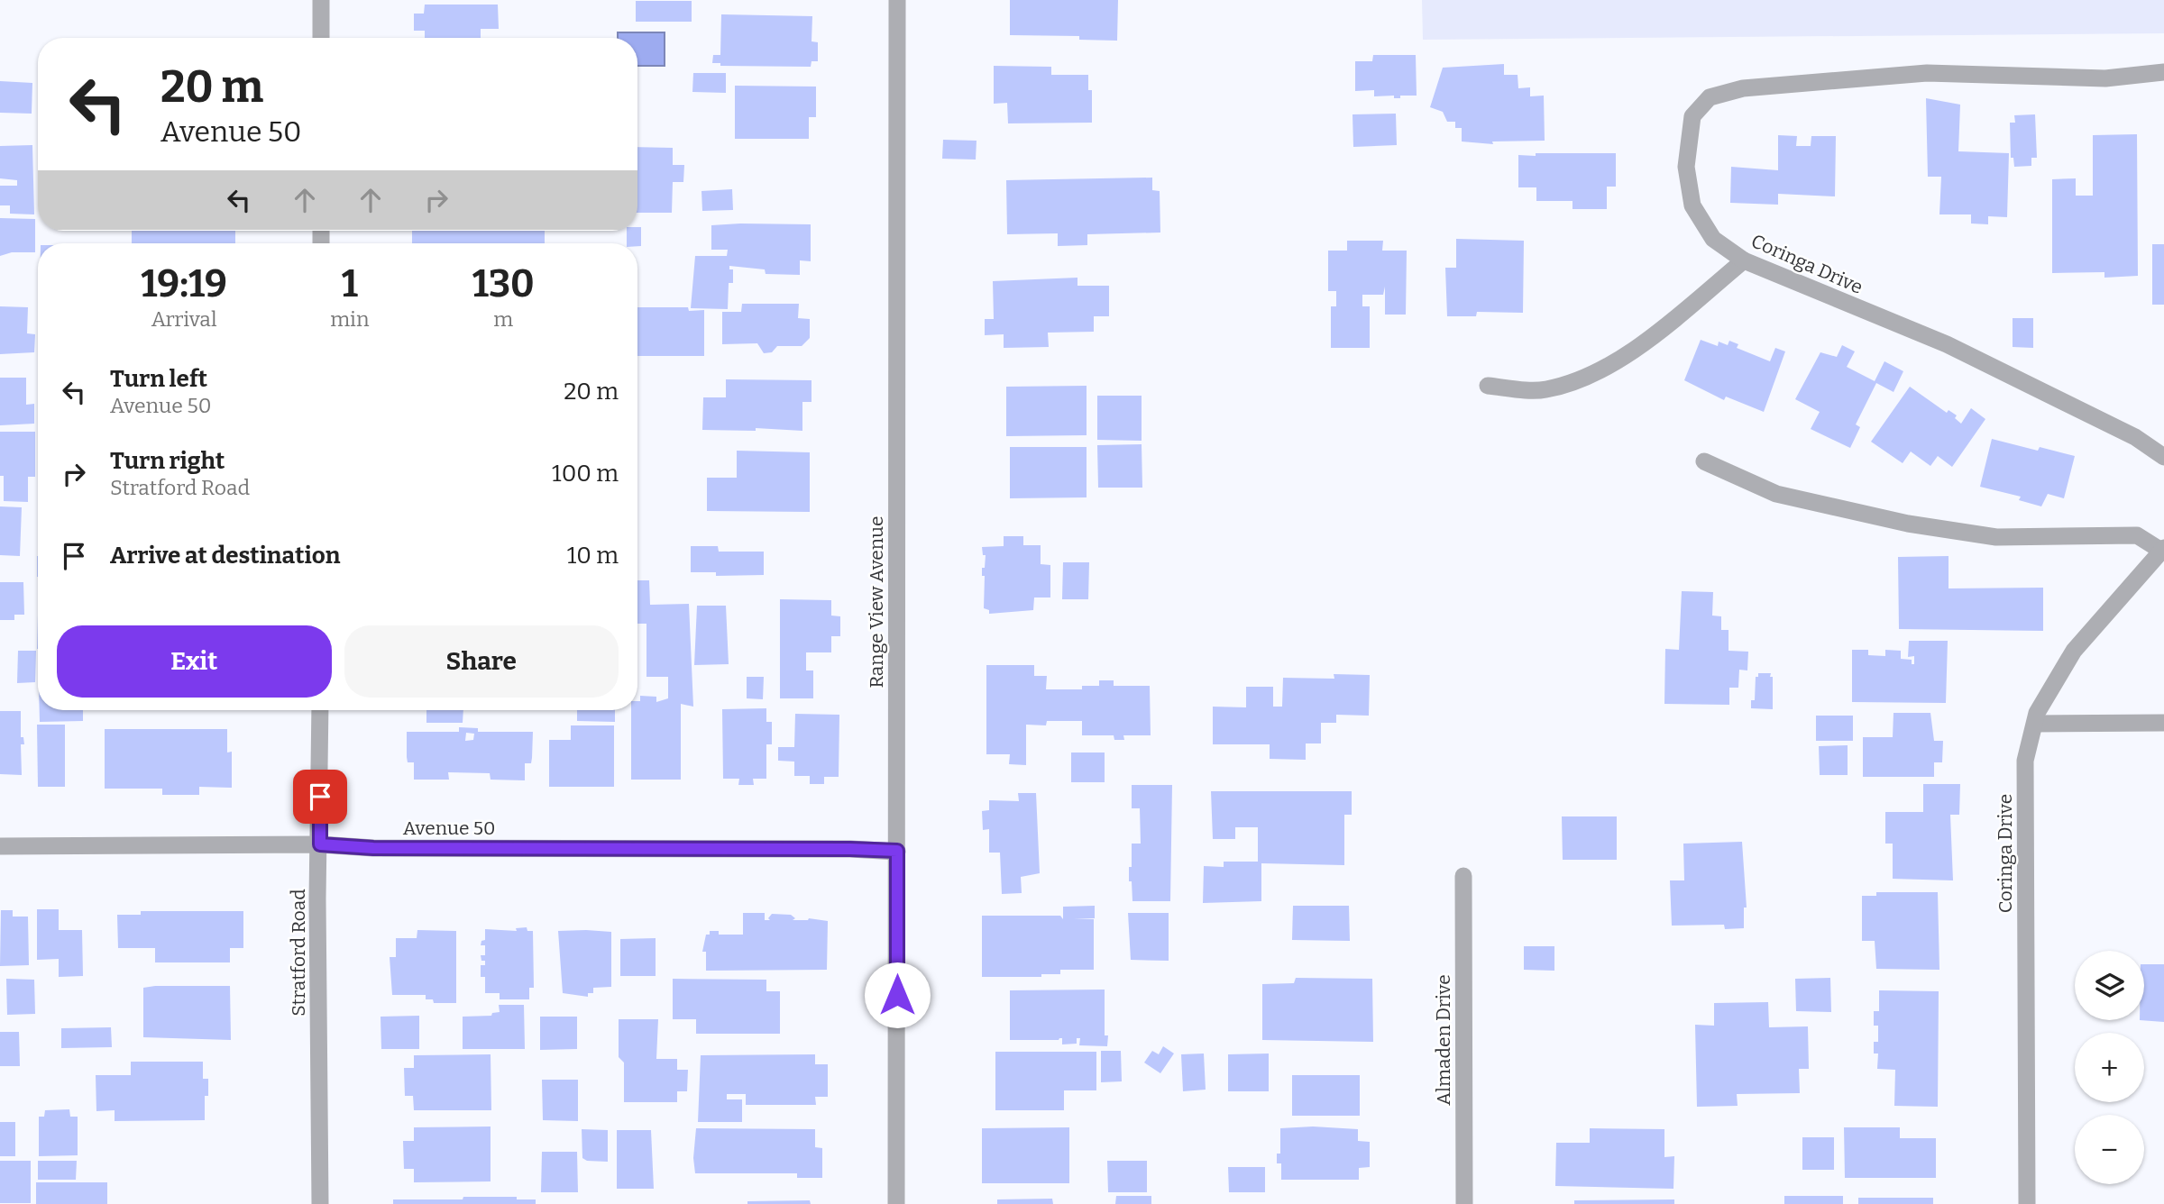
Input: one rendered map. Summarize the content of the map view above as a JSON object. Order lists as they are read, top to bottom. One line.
{"streets":{"street":["Coringa Drive","Range View Avenue","Avenue 50","Stratford Road","Almaden Drive"]},"crossings":[["Range View Avenue","Avenue 50"],["Avenue 50","Stratford Road"]],"page":{"turn":["20 m","Avenue 50"],"eta":["19:19","Arrival","1","min","130","m"],"list":[{"name":"Turn left","note":"Avenue 50","value":"20 m"},{"name":"Turn right","note":"Stratford Road","value":"100 m"},{"name":"Arrive at destination","value":"10 m"}],"buttons":["Exit","Share"],"map_buttons":["+","−"]}}
